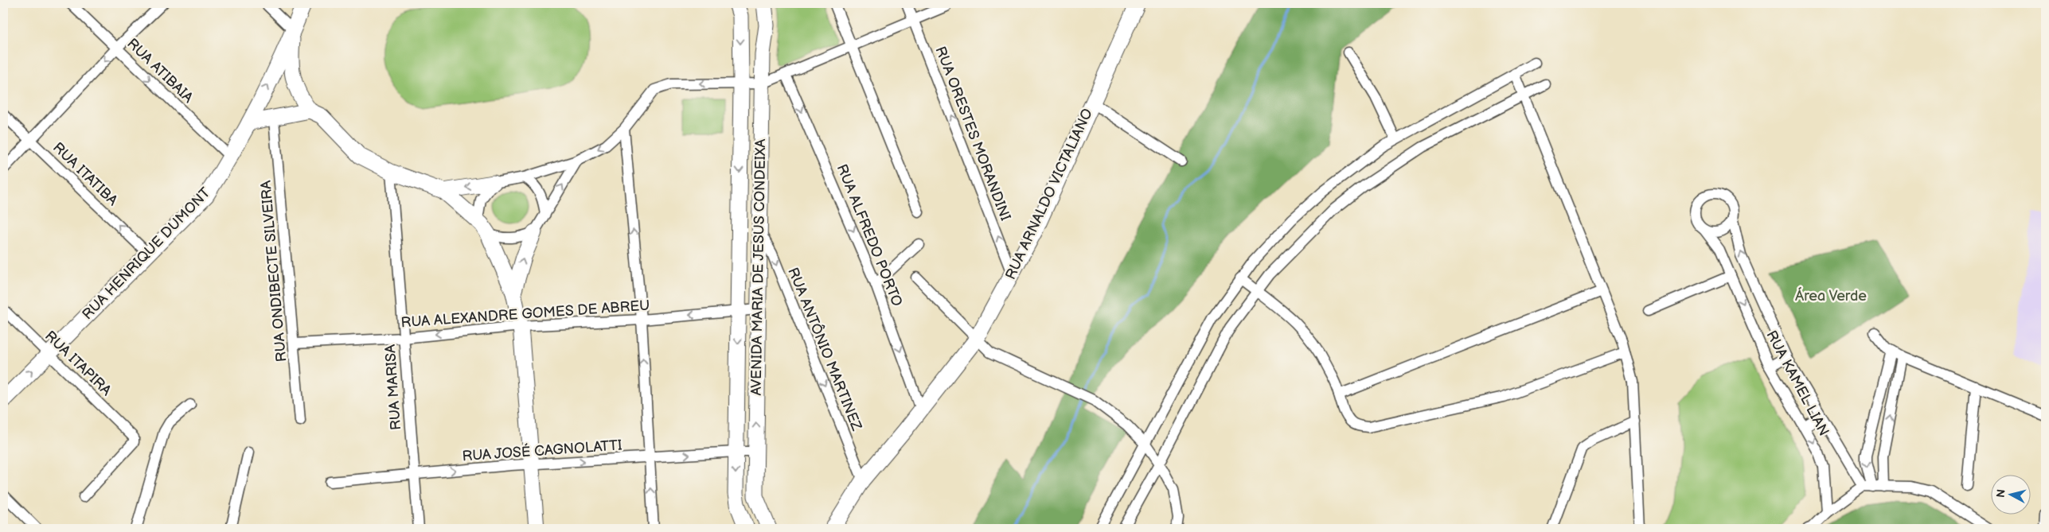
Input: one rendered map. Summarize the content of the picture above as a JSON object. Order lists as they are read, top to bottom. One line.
{"streets":{"street":["RUA ATIBAIA","RUA ORESTES MORANDINI","RUA ITATIBA","RUA ARNALDO VICTALIANO","RUA ALFREDO PORTO","RUA HENRIQUE DUMONT","AVENIDA MARIA DE JESUS CONDEIXA","RUA ONDIBECTE SILVEIRA","RUA ALEXANDRE GOMES DE ABREU","RUA ANTÔNIO MARTINEZ","RUA ITAPIRA","RUA KAMEL LIAN","RUA MARISA","RUA JOSÉ CAGNOLATTI"]},"crossings":[["RUA ATIBAIA","RUA HENRIQUE DUMONT"],["RUA ORESTES MORANDINI","RUA ARNALDO VICTALIANO"],["RUA ITATIBA","RUA HENRIQUE DUMONT"],["RUA ARNALDO VICTALIANO","RUA ALFREDO PORTO"],["RUA ARNALDO VICTALIANO","RUA ANTÔNIO MARTINEZ"],["RUA HENRIQUE DUMONT","RUA ITAPIRA"],["AVENIDA MARIA DE JESUS CONDEIXA","RUA ALEXANDRE GOMES DE ABREU"],["AVENIDA MARIA DE JESUS CONDEIXA","RUA ANTÔNIO MARTINEZ"],["AVENIDA MARIA DE JESUS CONDEIXA","RUA JOSÉ CAGNOLATTI"],["RUA ONDIBECTE SILVEIRA","RUA ALEXANDRE GOMES DE ABREU"],["RUA ALEXANDRE GOMES DE ABREU","RUA MARISA"],["RUA MARISA","RUA JOSÉ CAGNOLATTI"]],"one_way":["RUA ATIBAIA","RUA ITATIBA","RUA ALEXANDRE GOMES DE ABREU","RUA ANTÔNIO MARTINEZ","RUA JOSÉ CAGNOLATTI"],"parks":["Área Verde"],"north":"left"}
